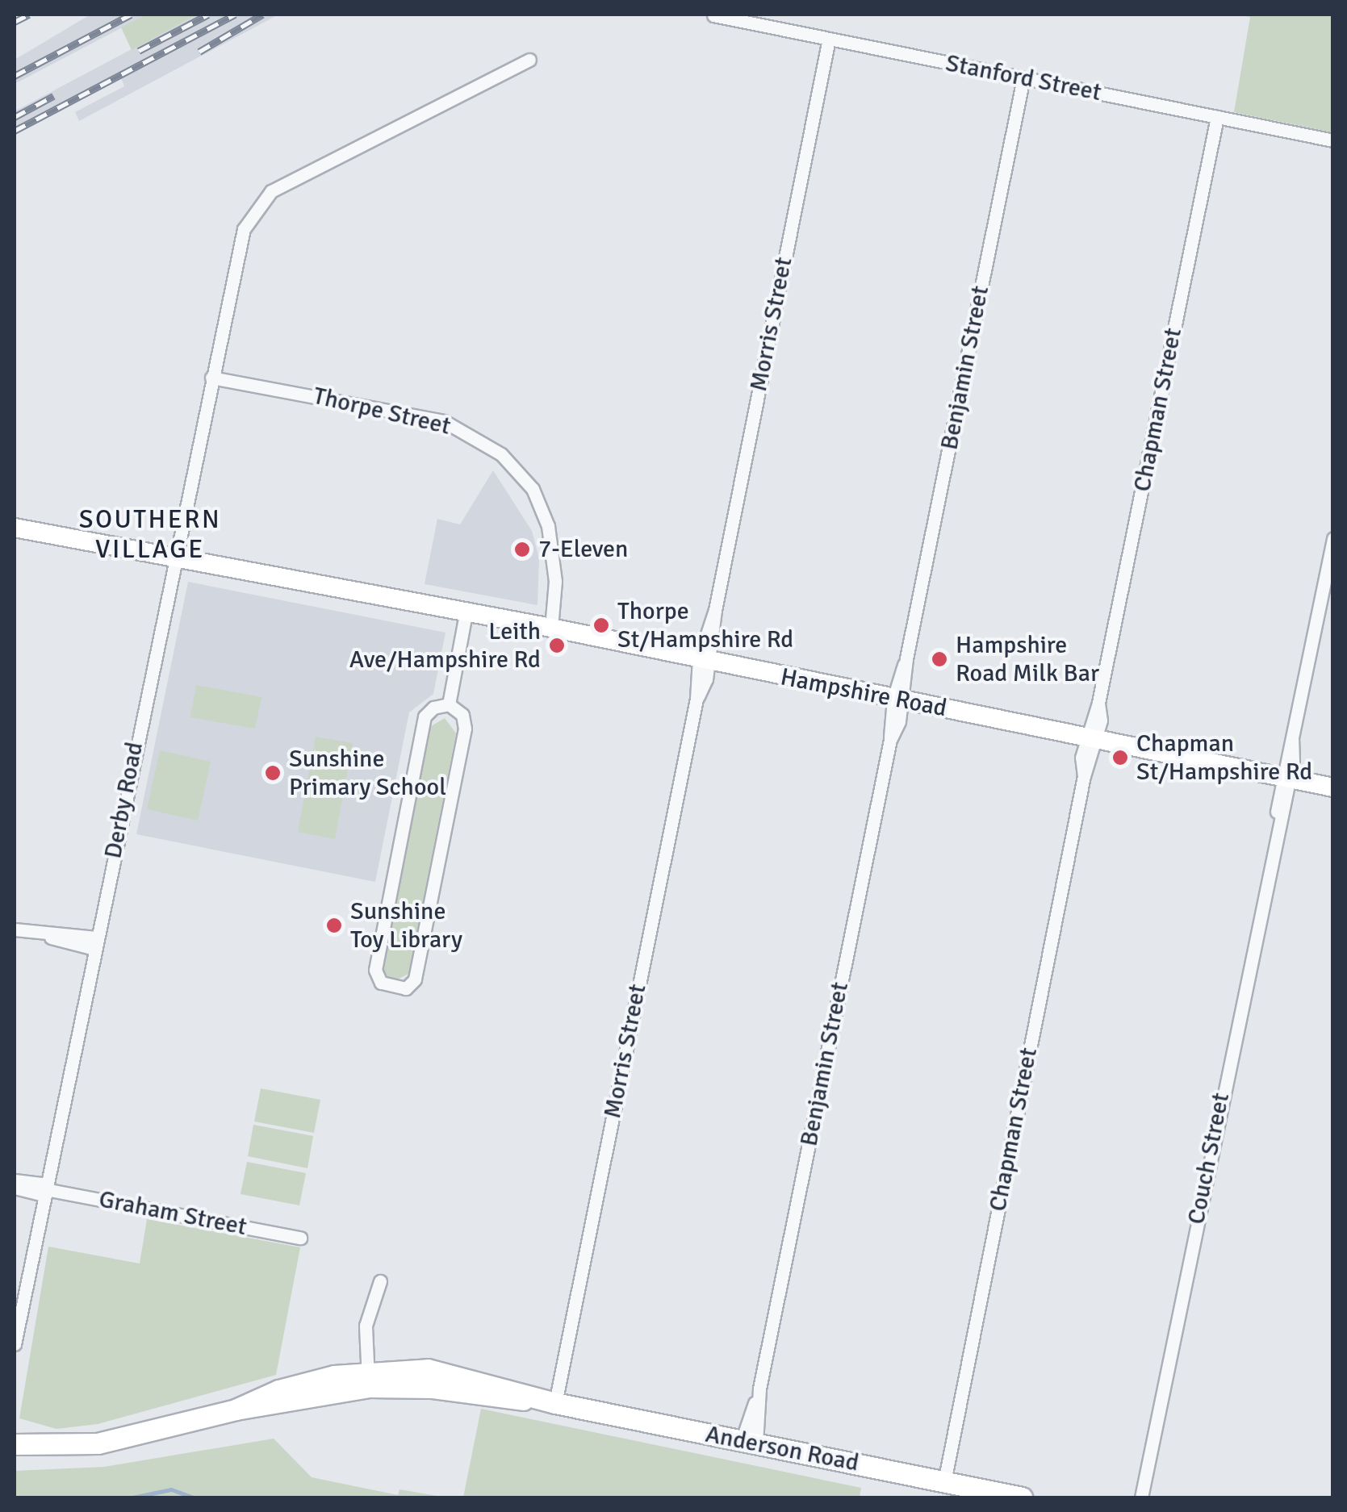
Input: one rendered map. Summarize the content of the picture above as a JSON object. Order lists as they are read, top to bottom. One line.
{"streets":{"main road":["Anderson Road"],"street":["Stanford Street","Morris Street","Benjamin Street","Chapman Street","Thorpe Street","Hampshire Road","Derby Road","Couch Street","Graham Street"]},"crossings":[["Stanford Street","Morris Street"],["Stanford Street","Benjamin Street"],["Stanford Street","Chapman Street"],["Morris Street","Hampshire Road"],["Morris Street","Anderson Road"],["Benjamin Street","Hampshire Road"],["Benjamin Street","Anderson Road"],["Chapman Street","Hampshire Road"],["Chapman Street","Anderson Road"],["Thorpe Street","Hampshire Road"],["Thorpe Street","Derby Road"],["Hampshire Road","Derby Road"],["Hampshire Road","Couch Street"],["Derby Road","Graham Street"]],"districts":["SOUTHERN VILLAGE"],"places":["7-Eleven","Thorpe St/Hampshire Rd","Leith Ave/Hampshire Rd","Hampshire Road Milk Bar","Chapman St/Hampshire Rd","Sunshine Primary School","Sunshine Toy Library"]}
